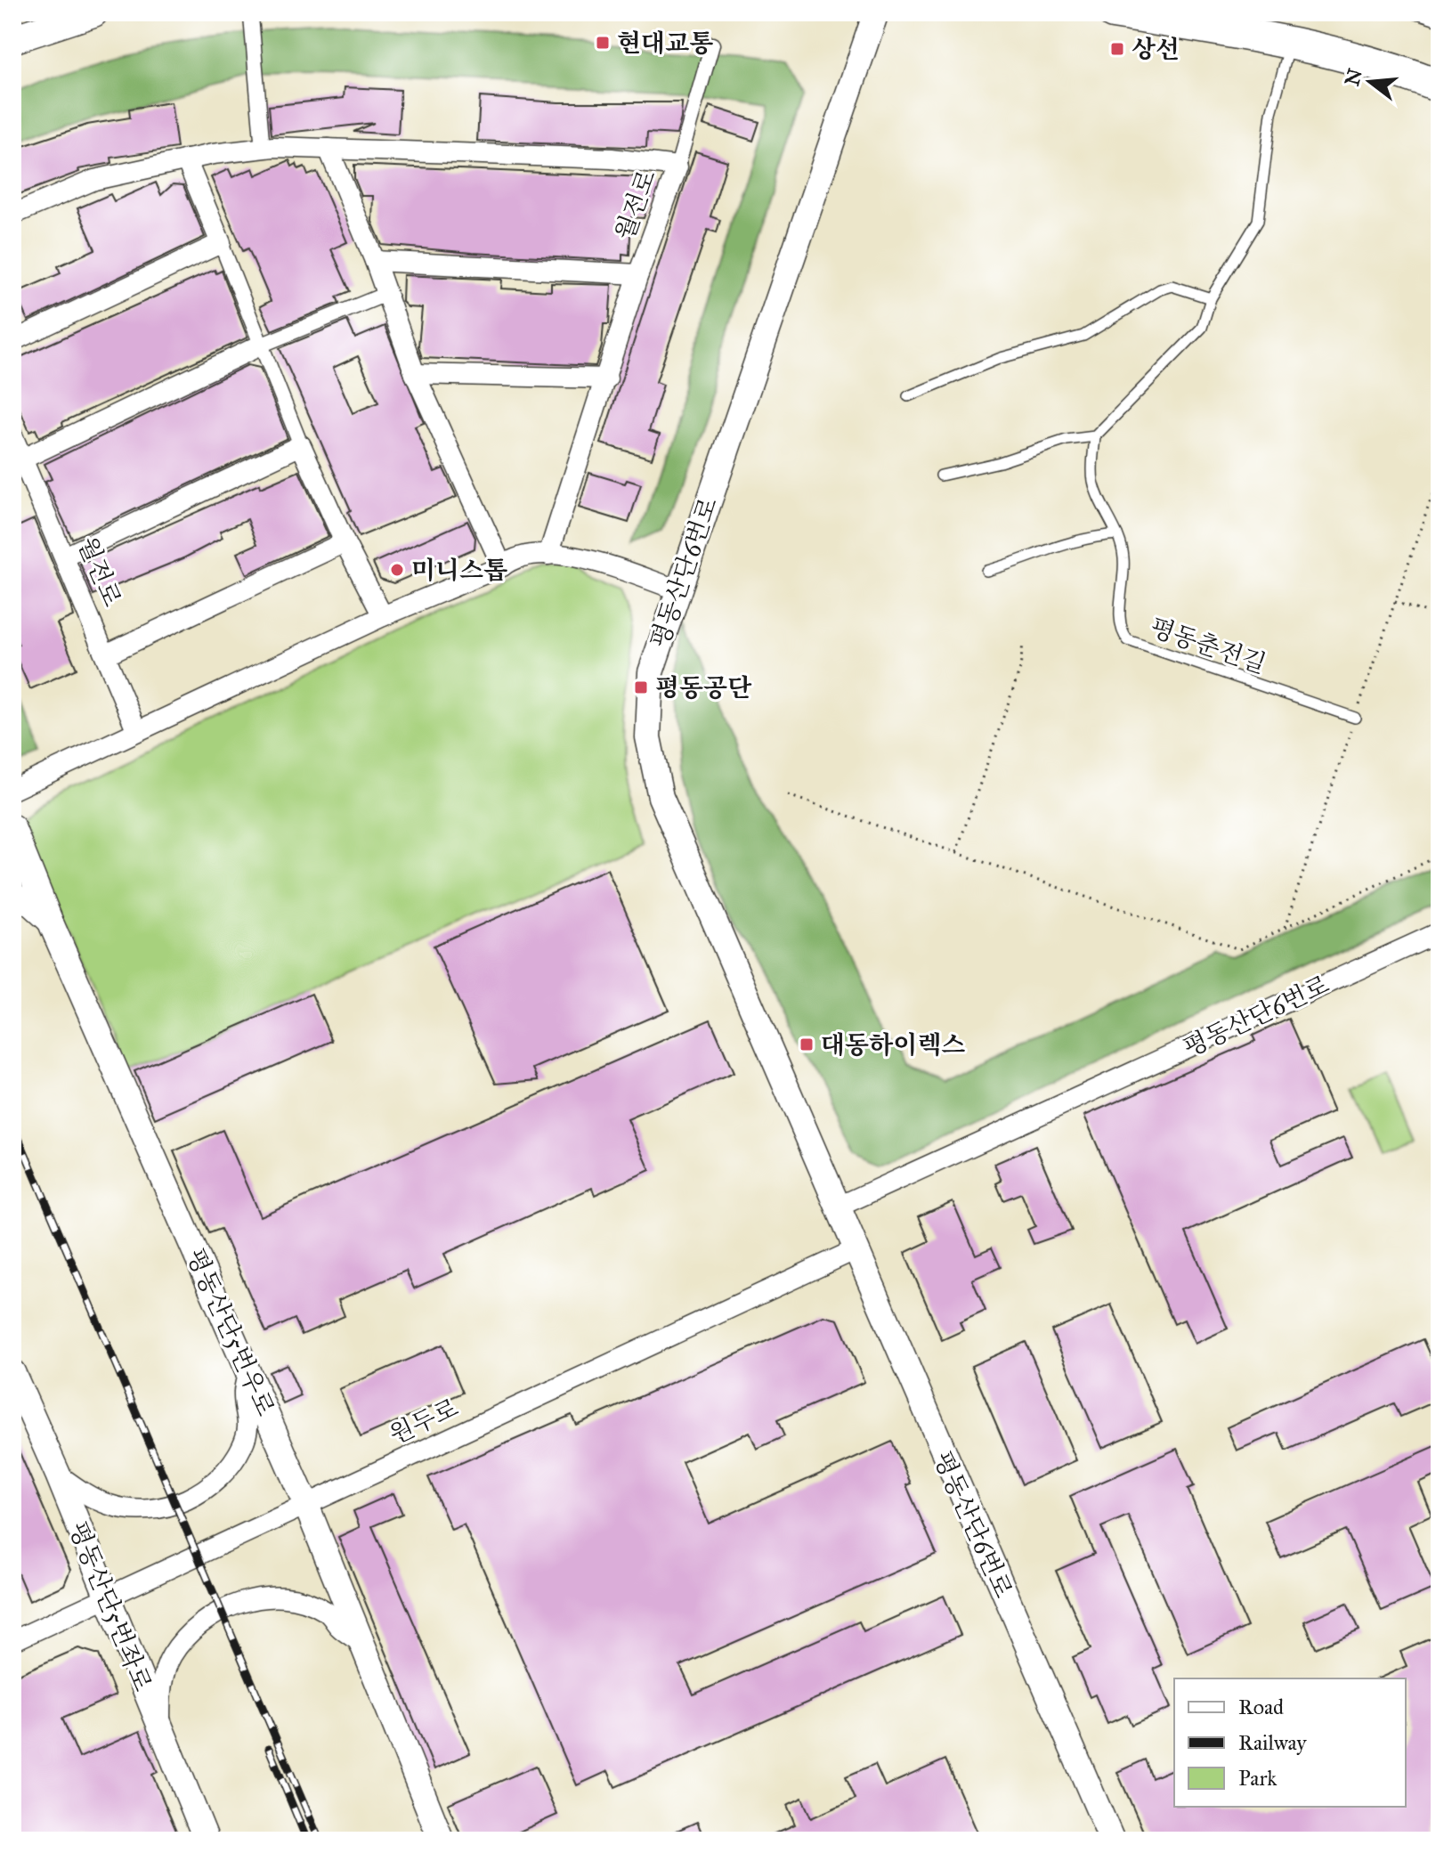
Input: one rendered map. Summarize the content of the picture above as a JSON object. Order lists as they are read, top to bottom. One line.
{"streets":{"street":["월전로","평동산단6번로","평동산단5번우로","원두로","평동산단5번좌로"],"lane":["평동춘전길"]},"crossings":[["평동산단6번로","원두로"],["평동산단5번우로","원두로"],["원두로","평동산단5번좌로"]],"places":{"transit":["현대교통","상선","평동공단","대동하이렉스"],"other":["미니스톱"]},"legend":["Road","Railway","Park"],"north":"left"}
